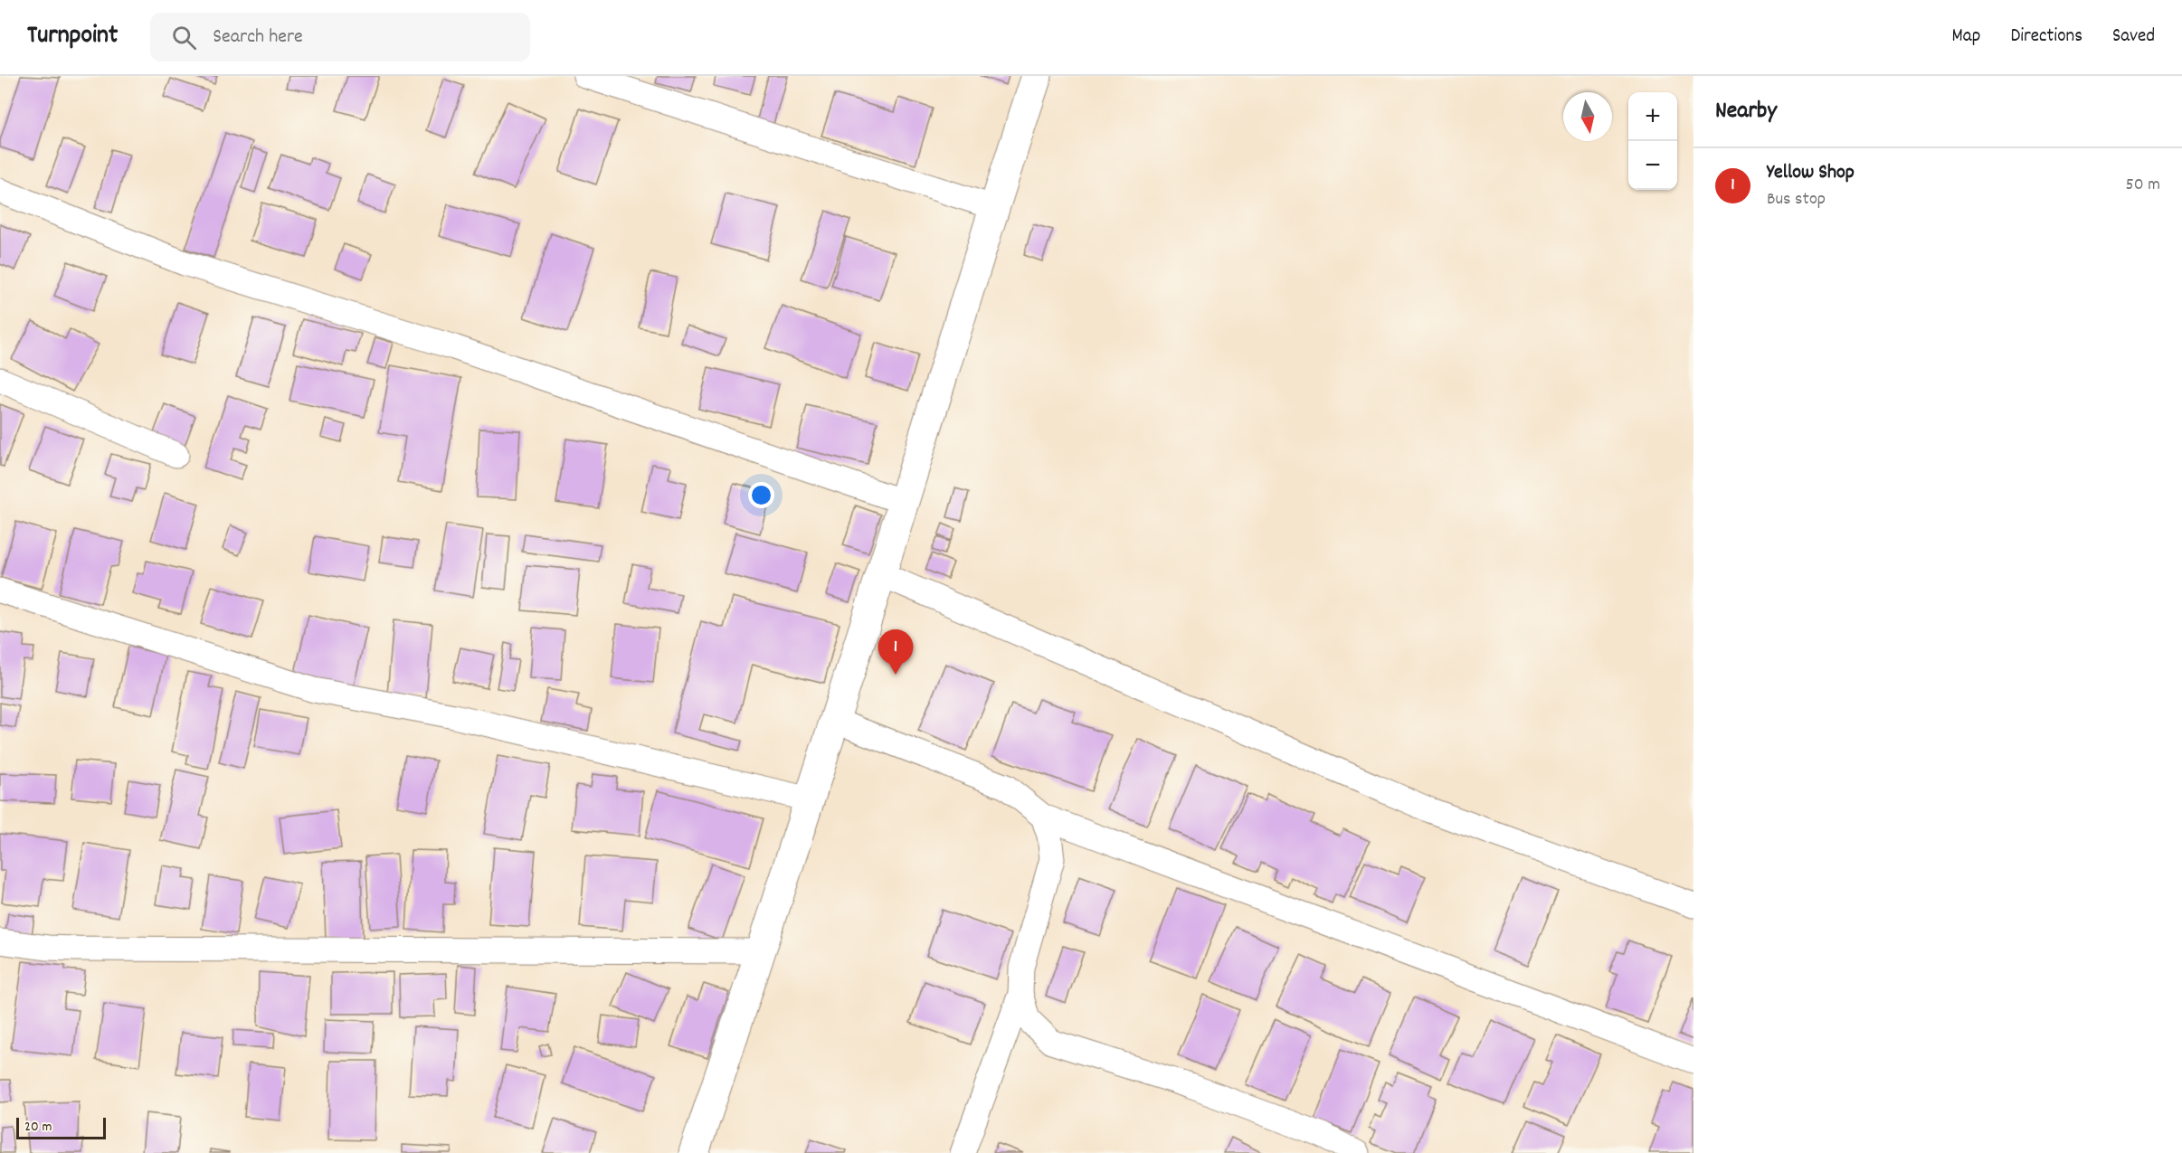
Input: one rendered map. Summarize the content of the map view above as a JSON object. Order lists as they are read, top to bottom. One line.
{"scale_bar":"20 m","north":"bottom","page":{"header":"Turnpoint","search":"Search here","nav":["Map","Directions","Saved"],"heading":"Nearby","map_buttons":["+","−"],"list":[{"mark":"1","name":"Yellow Shop","note":"Bus stop","value":"50 m"}],"pins":"1","scale":"20 m"}}
